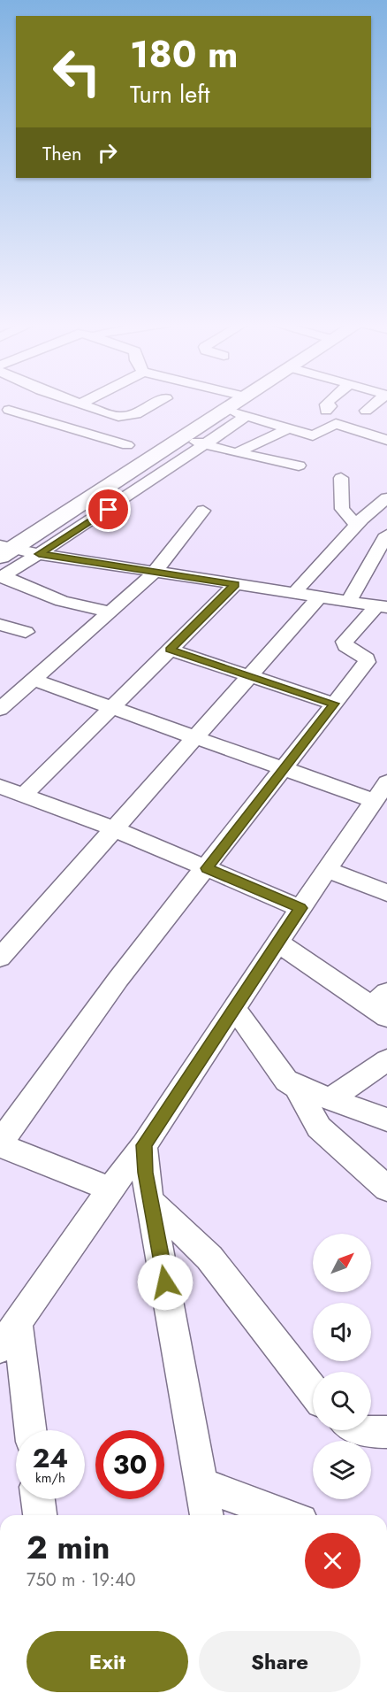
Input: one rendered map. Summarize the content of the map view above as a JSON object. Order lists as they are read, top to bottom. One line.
{"north":"top right","page":{"turn":["180 m","Turn left"],"then":"Then","speed":"24 km/h","limit":"30","heading":["2 min","750 m · 19:40"],"buttons":["Exit","Share"]}}
